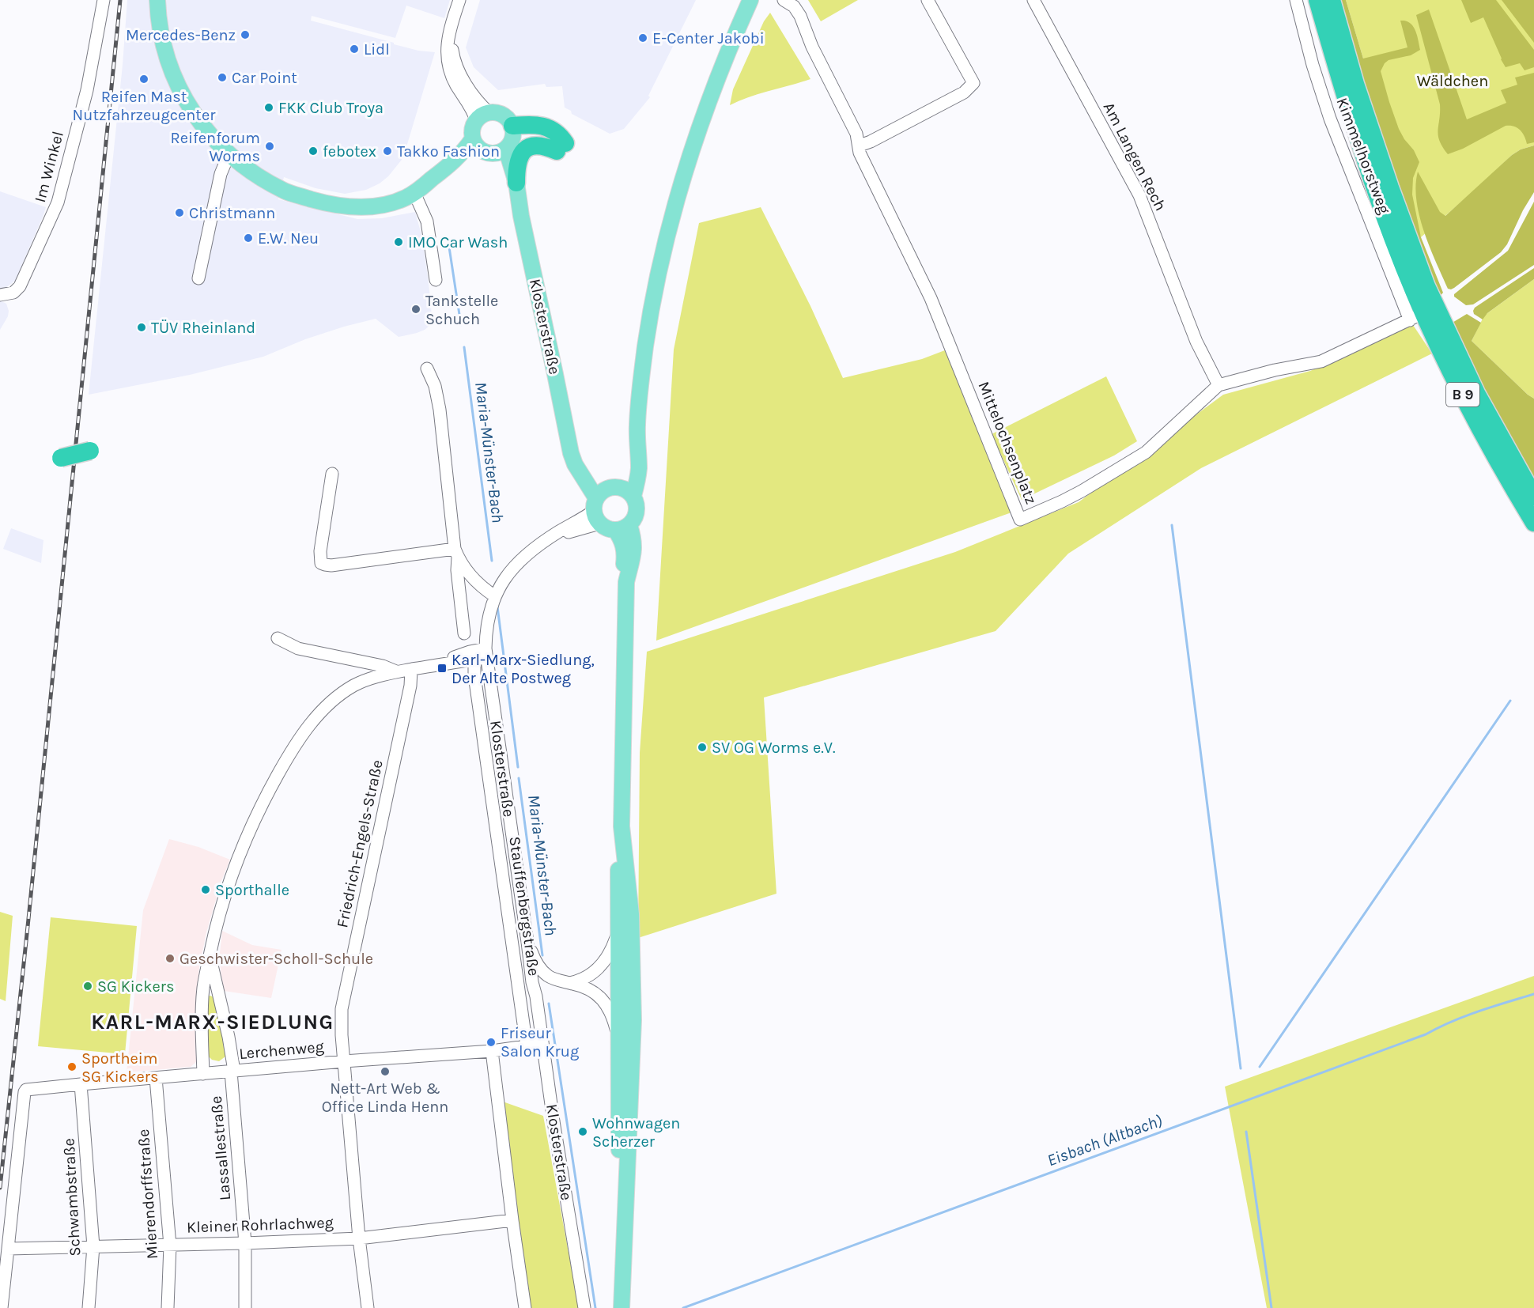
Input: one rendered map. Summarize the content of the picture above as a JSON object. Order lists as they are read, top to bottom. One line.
{"streets":{"highway":["B 9"],"main road":["Klosterstraße"],"street":["Kimmelhorstweg","Am Langen Rech","Im Winkel","Mittelochsenplatz","Friedrich-Engels-Straße","Stauffenbergstraße","Lerchenweg","Lassallestraße","Mierendorffstraße","Schwambstraße","Kleiner Rohrlachweg"]},"crossings":[["Kimmelhorstweg","Mittelochsenplatz"],["Am Langen Rech","Mittelochsenplatz"],["Klosterstraße","Stauffenbergstraße"],["Klosterstraße","Lerchenweg"],["Friedrich-Engels-Straße","Lerchenweg"],["Friedrich-Engels-Straße","Kleiner Rohrlachweg"],["Stauffenbergstraße","Lerchenweg"],["Lerchenweg","Lassallestraße"],["Lerchenweg","Mierendorffstraße"],["Lerchenweg","Schwambstraße"],["Lerchenweg","Kleiner Rohrlachweg"],["Lassallestraße","Kleiner Rohrlachweg"],["Mierendorffstraße","Kleiner Rohrlachweg"],["Schwambstraße","Kleiner Rohrlachweg"]],"districts":["KARL-MARX-SIEDLUNG"],"water":["Maria-Münster-Bach","Eisbach (Altbach)"],"parks":["Wäldchen"],"places":{"other":["Mercedes-Benz","E-Center Jakobi","Lidl","Car Point","Reifen Mast Nutzfahrzeugcenter","FKK Club Troya","Reifenforum Worms","febotex","Takko Fashion","Christmann","E.W. Neu","IMO Car Wash","Tankstelle Schuch","TÜV Rheinland","SV OG Worms e.V.","Sporthalle","Geschwister-Scholl-Schule","SG Kickers","Friseur Salon Krug","Sportheim SG Kickers","Nett-Art Web & Office Linda Henn","Wohnwagen Scherzer"],"transit":["Karl-Marx-Siedlung, Der Alte Postweg"]}}
